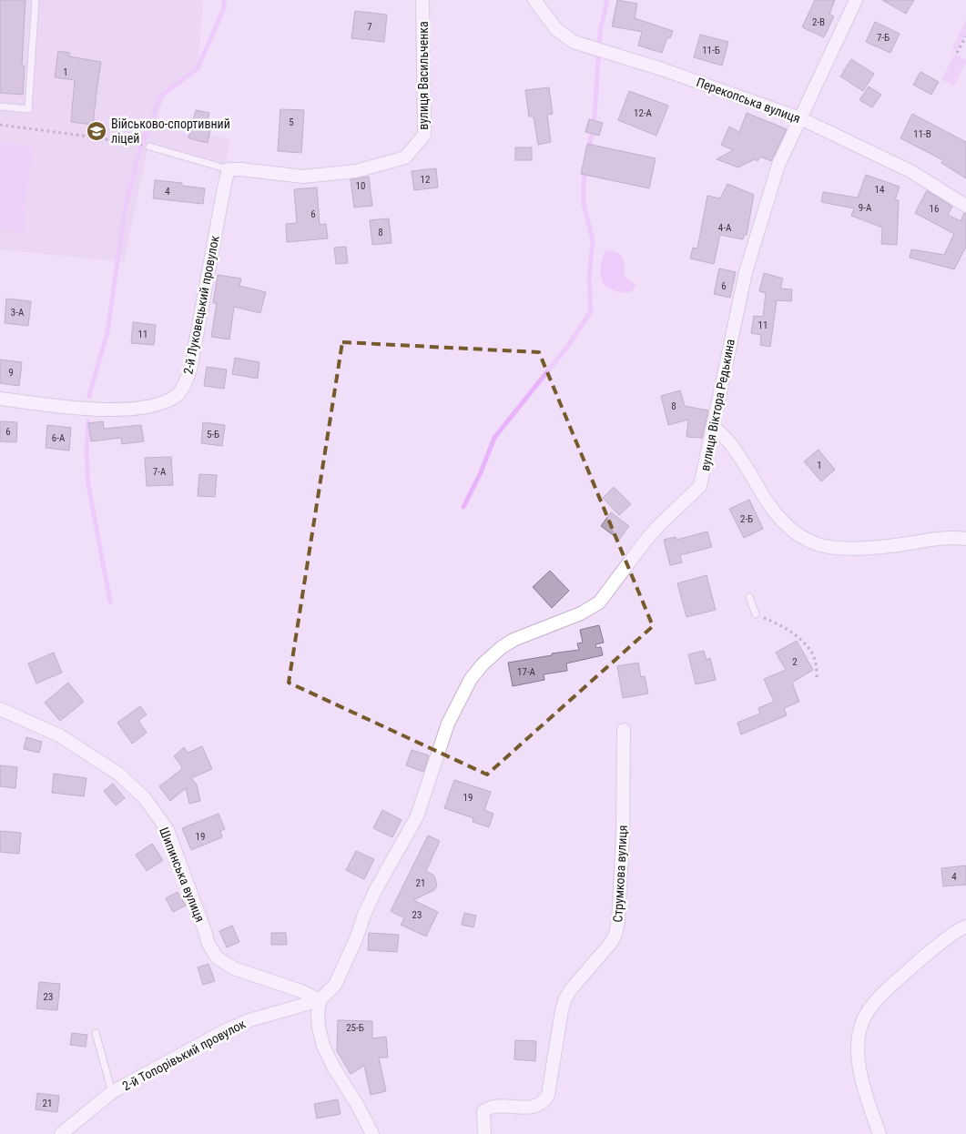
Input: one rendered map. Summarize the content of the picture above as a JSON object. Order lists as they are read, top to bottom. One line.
{"streets":{"street":["вулиця Васильченка","Перекопська вулиця","2-й Луковецький провулок","вулиця Віктора Редькина","Струмкова вулиця","Шипинська вулиця","2-й Топорівький провулок"]},"crossings":[["вулиця Васильченка","2-й Луковецький провулок"],["Перекопська вулиця","вулиця Віктора Редькина"],["вулиця Віктора Редькина","Шипинська вулиця"],["вулиця Віктора Редькина","2-й Топорівький провулок"],["Шипинська вулиця","2-й Топорівький провулок"]],"places":{"school or university":["Військово-спортивний ліцей"]},"house_numbers":["2-В","7","7-Б","11-Б","1","12-А","5","11-В","12","10","14","4","9-А","16","6","4-А","8","6","3-А","11","11","9","8","6","5-Б","6-А","1","7-А","2-Б","2","17-А","19","19","4","21","23","23","25-Б","21"]}
